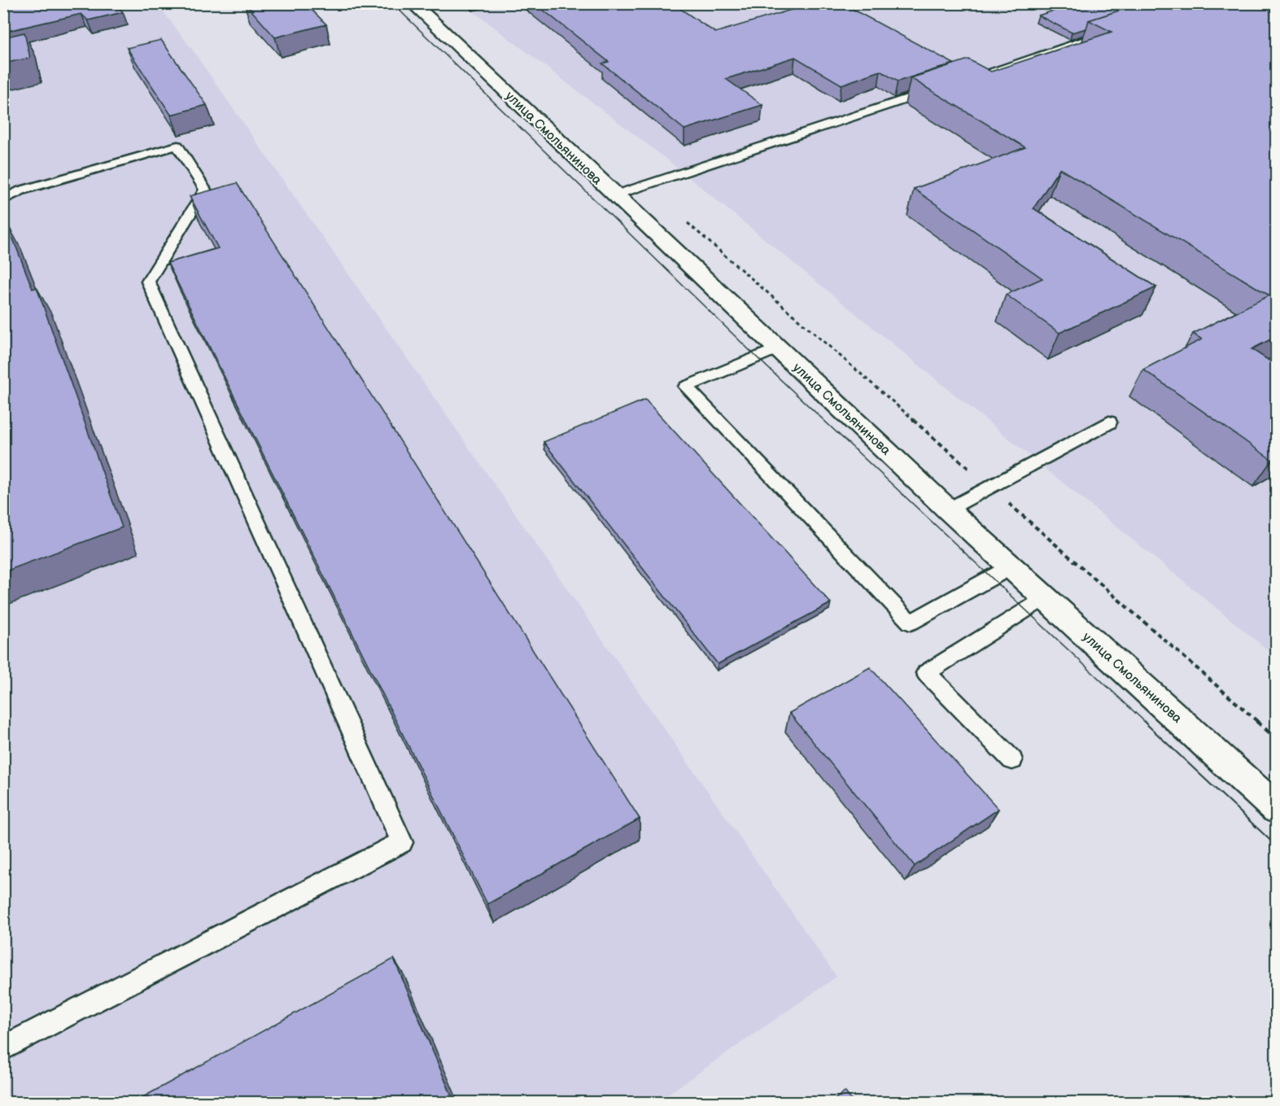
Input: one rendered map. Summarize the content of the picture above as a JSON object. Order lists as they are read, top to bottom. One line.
{"streets":{"street":["улица Смольянинова"]}}
